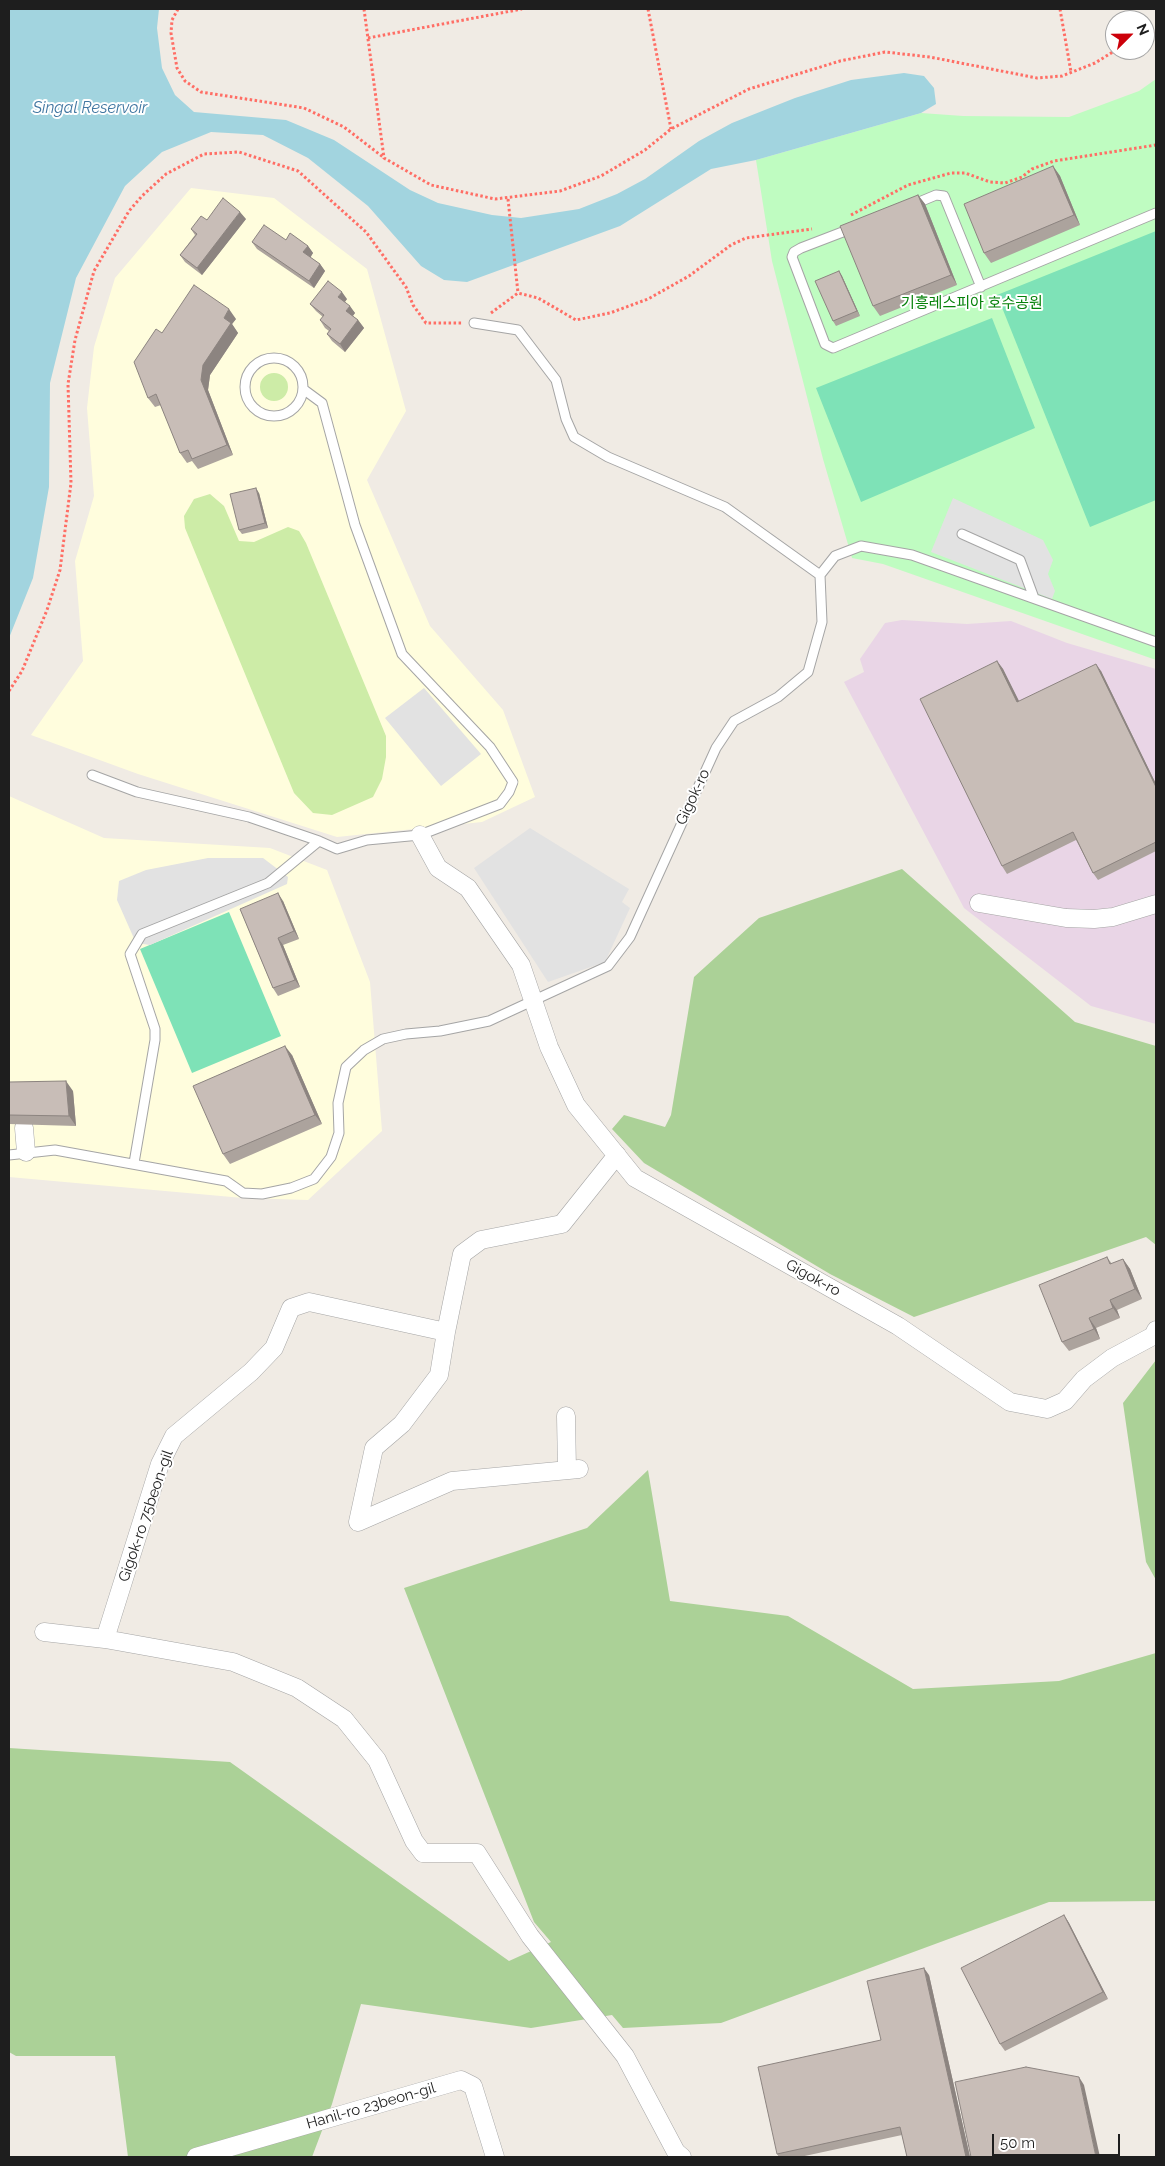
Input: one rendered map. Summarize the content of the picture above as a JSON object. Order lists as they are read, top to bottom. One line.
{"streets":{"street":["Gigok-ro","Gigok-ro 75beon-gil","Hanil-ro 23beon-gil"]},"water":["Singal Reservoir"],"parks":["기흥레스피아 호수공원"],"scale_bar":"50 m","north":"top right"}
